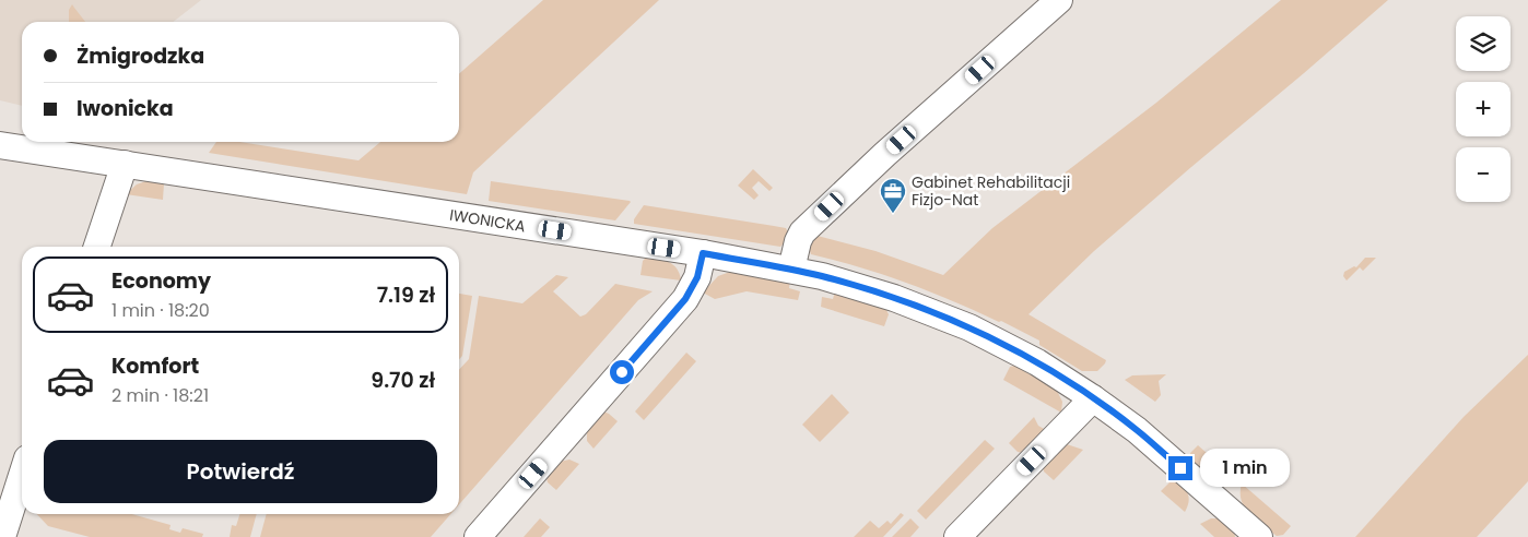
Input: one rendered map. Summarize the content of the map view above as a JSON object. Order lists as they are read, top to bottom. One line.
{"streets":{"street":["IWONICKA"]},"places":{"office":["Gabinet Rehabilitacji Fizjo-Nat"]},"page":{"map_buttons":["+","−"],"banner":["Żmigrodzka","Iwonicka"],"list":[{"name":"Economy","note":"1 min · 18:20","value":"7.19 zł"},{"name":"Komfort","note":"2 min · 18:21","value":"9.70 zł"}],"buttons":"Potwierdź","bubble":"1 min"}}
